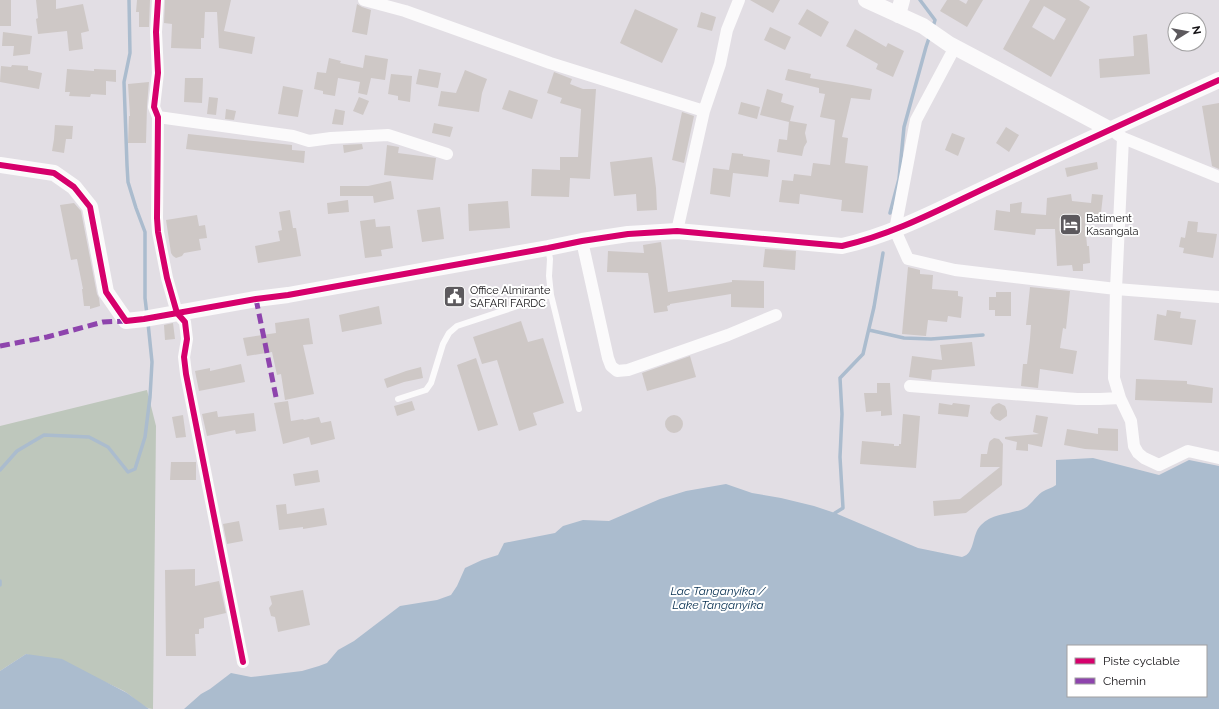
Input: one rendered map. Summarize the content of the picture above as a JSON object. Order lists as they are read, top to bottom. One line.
{"water":["Lac Tanganyika / Lake Tanganyika"],"places":{"hotel":["Batiment Kasangala"],"public building":["Office Almirante SAFARI FARDC"]},"legend":["Piste cyclable","Chemin"],"north":"right"}
